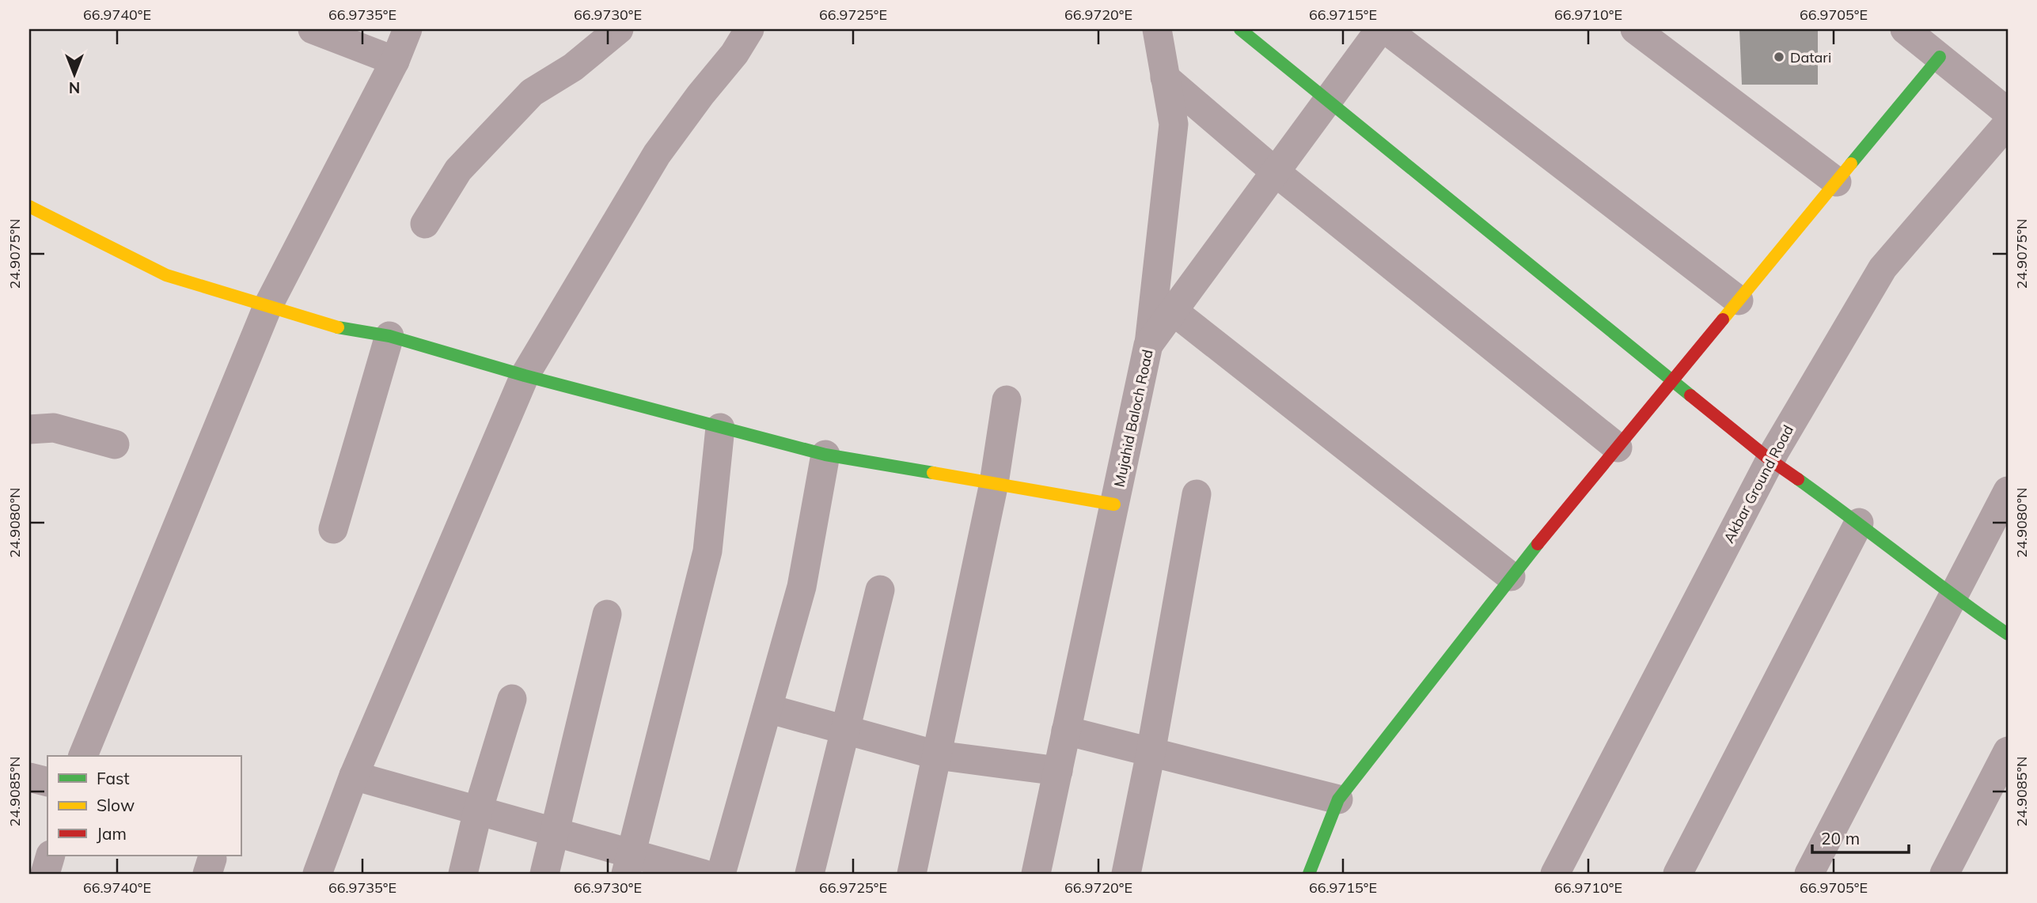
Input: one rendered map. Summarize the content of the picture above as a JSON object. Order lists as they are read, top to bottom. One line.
{"streets":{"street":["Mujahid Baloch Road","Akbar Ground Road"]},"places":["Datari"],"legend":["Fast","Slow","Jam"],"scale_bar":"20 m","north":"bottom","coordinates":["66.9740°E","66.9735°E","66.9730°E","66.9725°E","66.9720°E","66.9715°E","66.9710°E","66.9705°E","24.9075°N","24.9080°N","24.9085°N"]}
